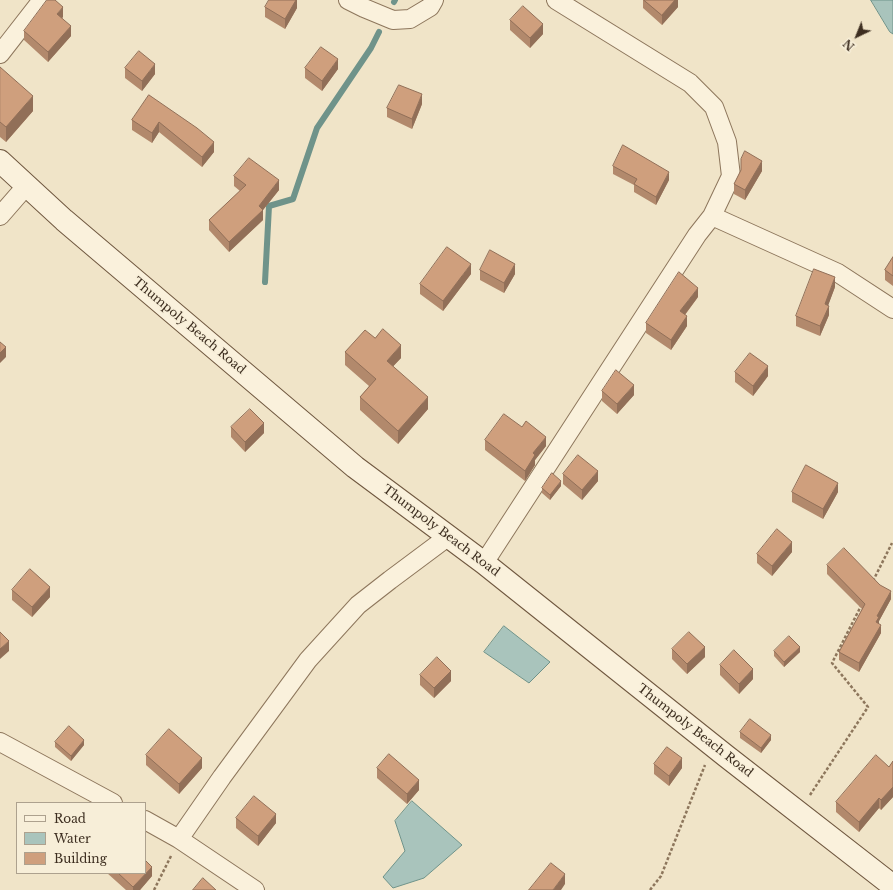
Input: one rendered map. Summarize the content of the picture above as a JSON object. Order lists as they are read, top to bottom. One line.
{"streets":{"main road":["Thumpoly Beach Road"]},"legend":["Road","Water","Building"],"north":"bottom left"}
